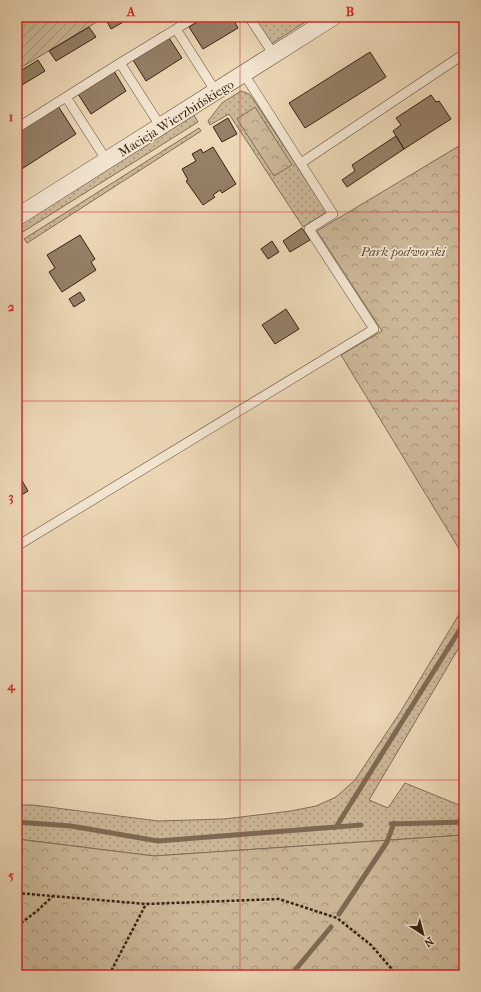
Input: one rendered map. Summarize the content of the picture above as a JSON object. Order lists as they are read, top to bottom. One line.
{"streets":{"street":["Macieja Wierzbińskiego"]},"parks":["Park podworski"],"north":"bottom right","grid":{"columns":["A","B"],"rows":["1","2","3","4","5"]}}
